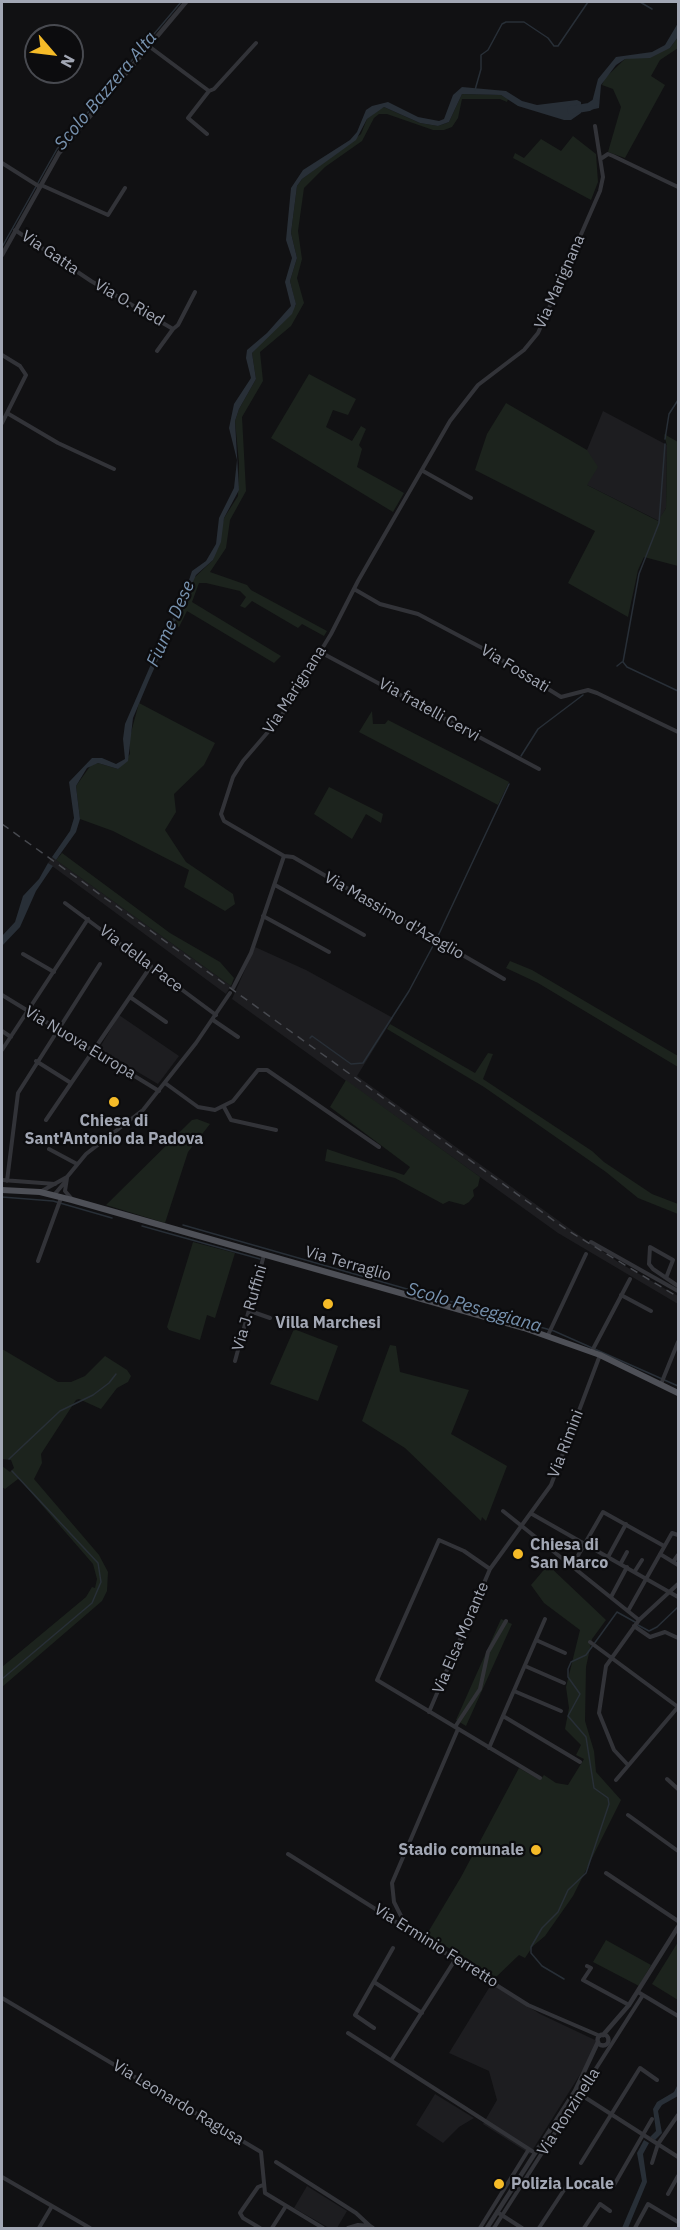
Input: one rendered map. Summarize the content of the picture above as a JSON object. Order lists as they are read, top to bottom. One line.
{"streets":{"main road":["Via Terraglio"],"street":["Via Gatta","Via Marignana","Via O. Ried","Via Fossati","Via fratelli Cervi","Via Massimo d'Azeglio","Via della Pace","Via Nuova Europa","Via J. Ruffini","Via Rimini","Via Elsa Morante","Via Erminio Ferretto","Via Leonardo Ragusa","Via Ronzinella"]},"crossings":[["Via Gatta","Via O. Ried"],["Via Marignana","Via Fossati"],["Via Marignana","Via fratelli Cervi"],["Via Marignana","Via Massimo d'Azeglio"],["Via Terraglio","Via J. Ruffini"],["Via Terraglio","Via Rimini"],["Via Rimini","Via Elsa Morante"],["Via Erminio Ferretto","Via Ronzinella"]],"water":["Scolo Bazzera Alta","Fiume Dese","Scolo Peseggiana"],"places":["Chiesa di Sant'Antonio da Padova","Villa Marchesi","Chiesa di San Marco","Stadio comunale","Polizia Locale"],"north":"bottom right"}
